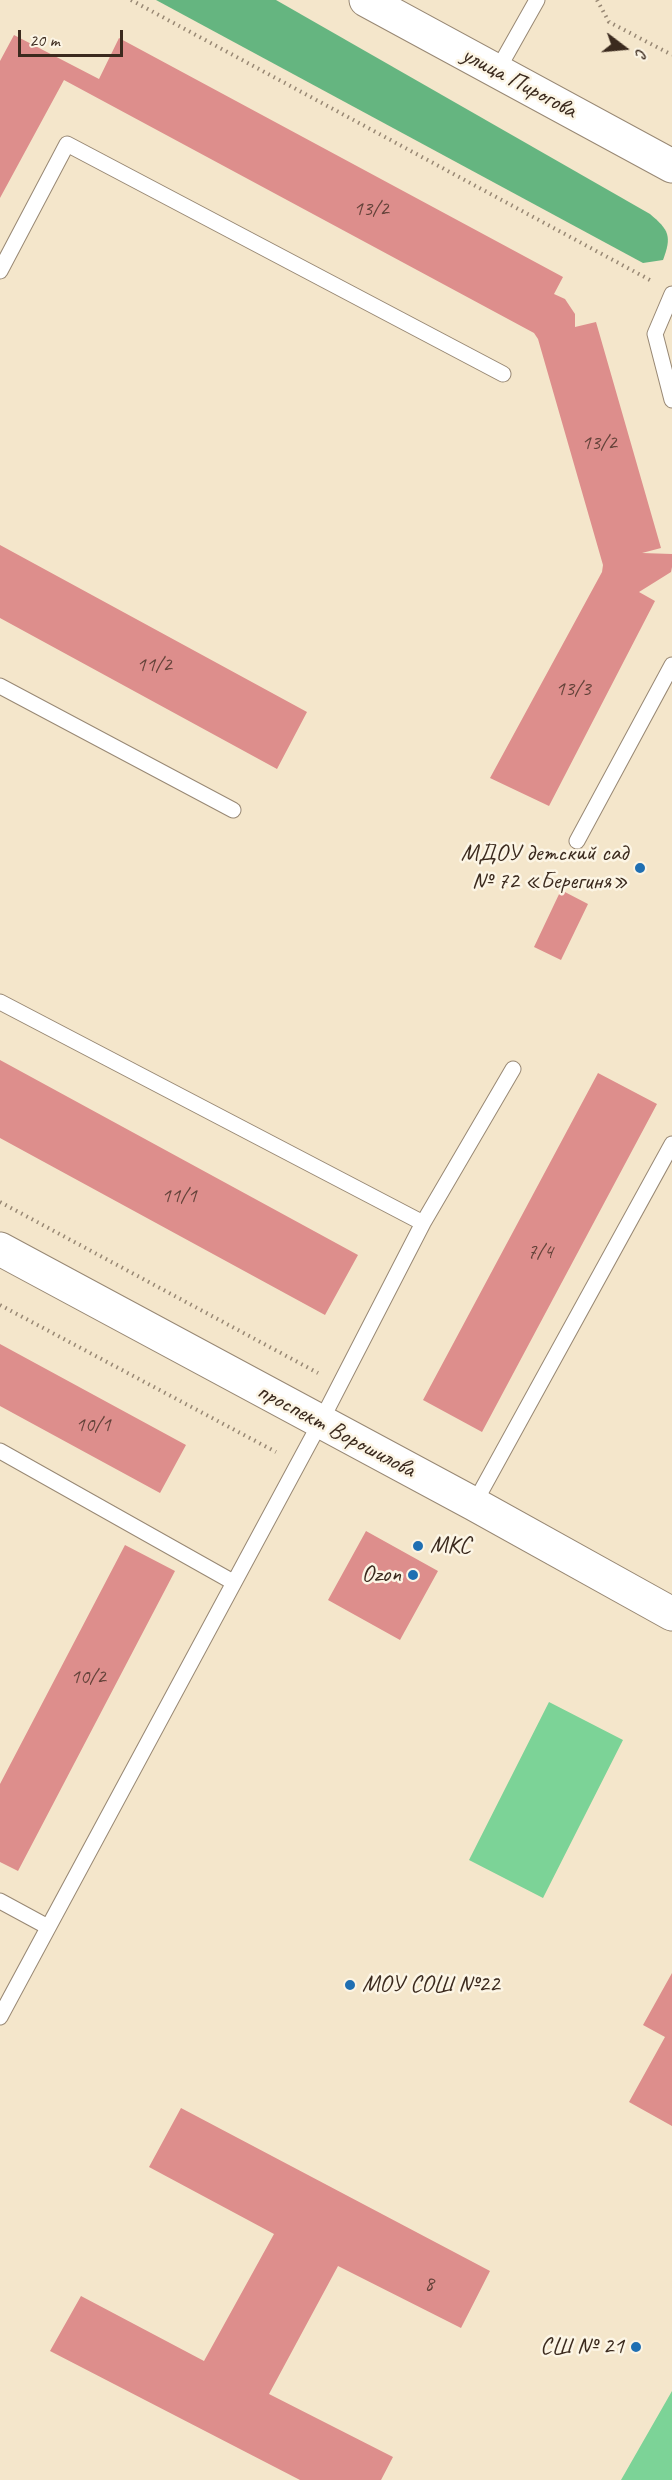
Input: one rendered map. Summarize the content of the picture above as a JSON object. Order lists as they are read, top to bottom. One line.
{"streets":{"street":["улица Пирогова","проспект Ворошилова"]},"places":["МДОУ детский сад № 72 «Берегиня»","МКС","Ozon","МОУ СОШ №22","СШ № 21"],"house_numbers":["13/2","13/2","11/2","13/3","11/1","7/4","10/1","10/2","8"],"scale_bar":"20 m","north":"right"}
